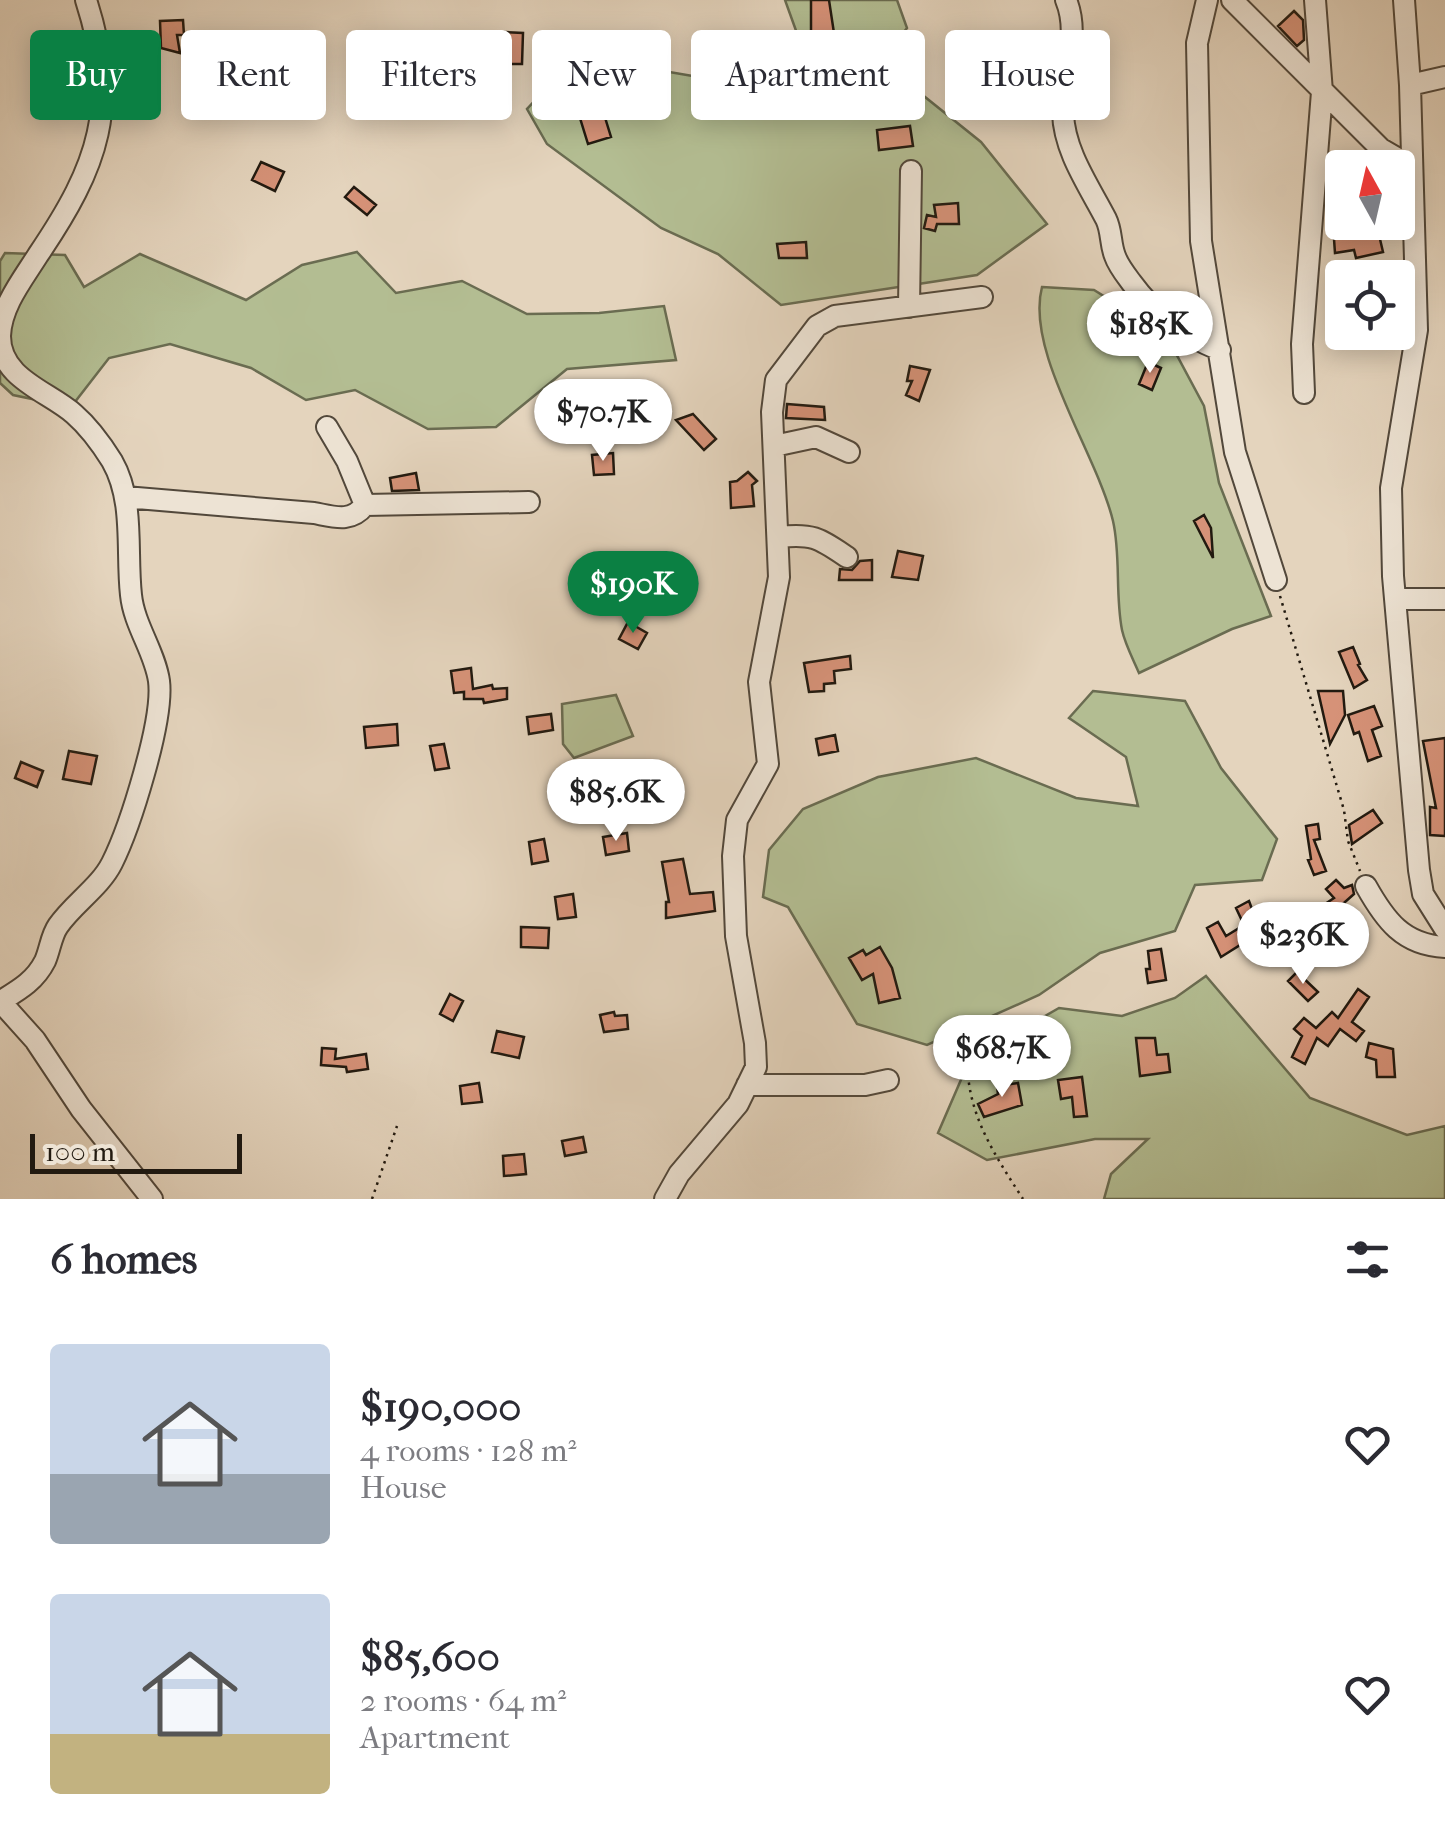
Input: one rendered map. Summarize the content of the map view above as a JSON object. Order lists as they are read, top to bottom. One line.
{"scale_bar":"100 m","north":"top","page":{"chip":["Buy","Rent","Filters","New","Apartment","House"],"price":["$185K","$70.7K","$190K","$85.6K","$236K","$68.7K"],"scale":"100 m","heading":"6 homes","list":[{"name":"$190,000","note":"4 rooms · 128 m² · House"},{"name":"$85,600","note":"2 rooms · 64 m² · Apartment"}]}}
